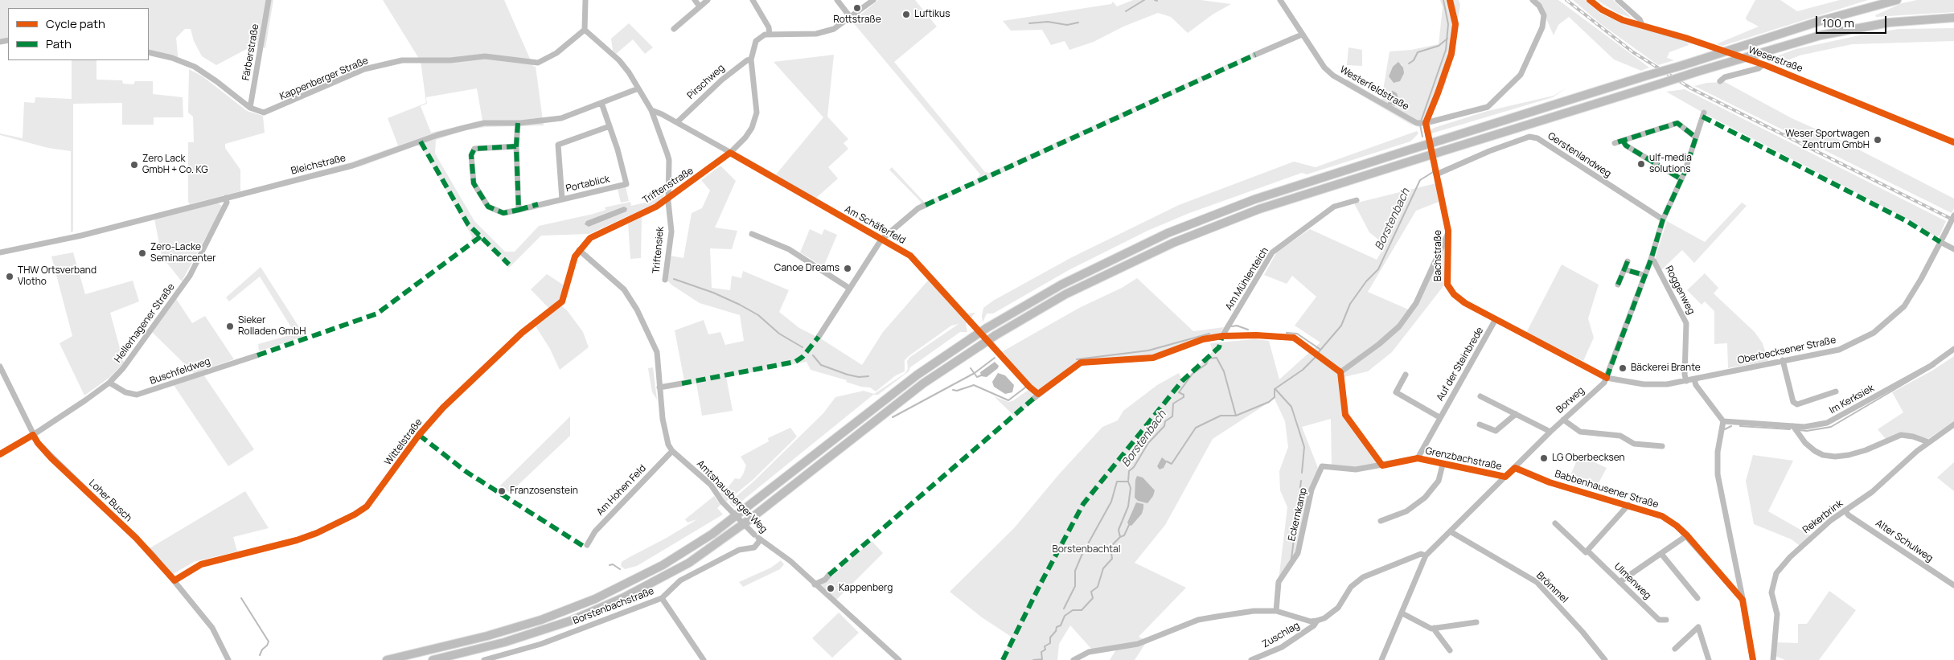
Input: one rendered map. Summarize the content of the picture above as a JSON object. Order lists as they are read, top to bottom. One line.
{"streets":{"street":["Färberstraße","Weserstraße","Kappenberger Straße","Pirschweg","Westerfeldstraße","Gerstenlandweg","Bleichstraße","Portablick","Triftenstraße","Am Schäferfeld","Triftensiek","Bachstraße","Am Mühlenteich","Roggenweg","Hellerhagener Straße","Oberbecksener Straße","Auf der Steinbrede","Buschfeldweg","Im Kerksiek","Borweg","Wittelstraße","Grenzbachstraße","Babbenhausener Straße","Am Hohen Feld","Amtshausberger Weg","Loher Busch","Eckernkamp","Rekerbrink","Alter Schulweg","Ulmenweg","Brömmel","Borstenbachstraße","Zuschlag"]},"crossings":[["Färberstraße","Kappenberger Straße"],["Kappenberger Straße","Triftensiek"],["Pirschweg","Triftenstraße"],["Pirschweg","Am Schäferfeld"],["Westerfeldstraße","Bachstraße"],["Gerstenlandweg","Bachstraße"],["Gerstenlandweg","Borweg"],["Bleichstraße","Portablick"],["Bleichstraße","Triftensiek"],["Bleichstraße","Hellerhagener Straße"],["Triftenstraße","Am Schäferfeld"],["Triftenstraße","Triftensiek"],["Triftenstraße","Wittelstraße"],["Am Schäferfeld","Triftensiek"],["Bachstraße","Oberbecksener Straße"],["Bachstraße","Auf der Steinbrede"],["Bachstraße","Borweg"],["Roggenweg","Oberbecksener Straße"],["Roggenweg","Borweg"],["Hellerhagener Straße","Buschfeldweg"],["Hellerhagener Straße","Loher Busch"],["Oberbecksener Straße","Borweg"],["Auf der Steinbrede","Grenzbachstraße"],["Auf der Steinbrede","Eckernkamp"],["Borweg","Grenzbachstraße"],["Borweg","Babbenhausener Straße"],["Borweg","Brömmel"],["Borweg","Zuschlag"],["Wittelstraße","Amtshausberger Weg"],["Wittelstraße","Loher Busch"],["Grenzbachstraße","Eckernkamp"],["Am Hohen Feld","Amtshausberger Weg"],["Amtshausberger Weg","Borstenbachstraße"],["Rekerbrink","Alter Schulweg"]],"water":["Borstenbach"],"parks":["Borstenbachtal"],"places":["Rottstraße","Luftikus","Weser Sportwagen Zentrum GmbH","ulf-media solutions","Zero Lack GmbH + Co. KG","Zero-Lacke Seminarcenter","Canoe Dreams","THW Ortsverband Vlotho","Sieker Rolladen GmbH","Bäckerei Brante","LG Oberbecksen","Franzosenstein","Kappenberg"],"legend":["Cycle path","Path"],"scale_bar":"100 m"}
